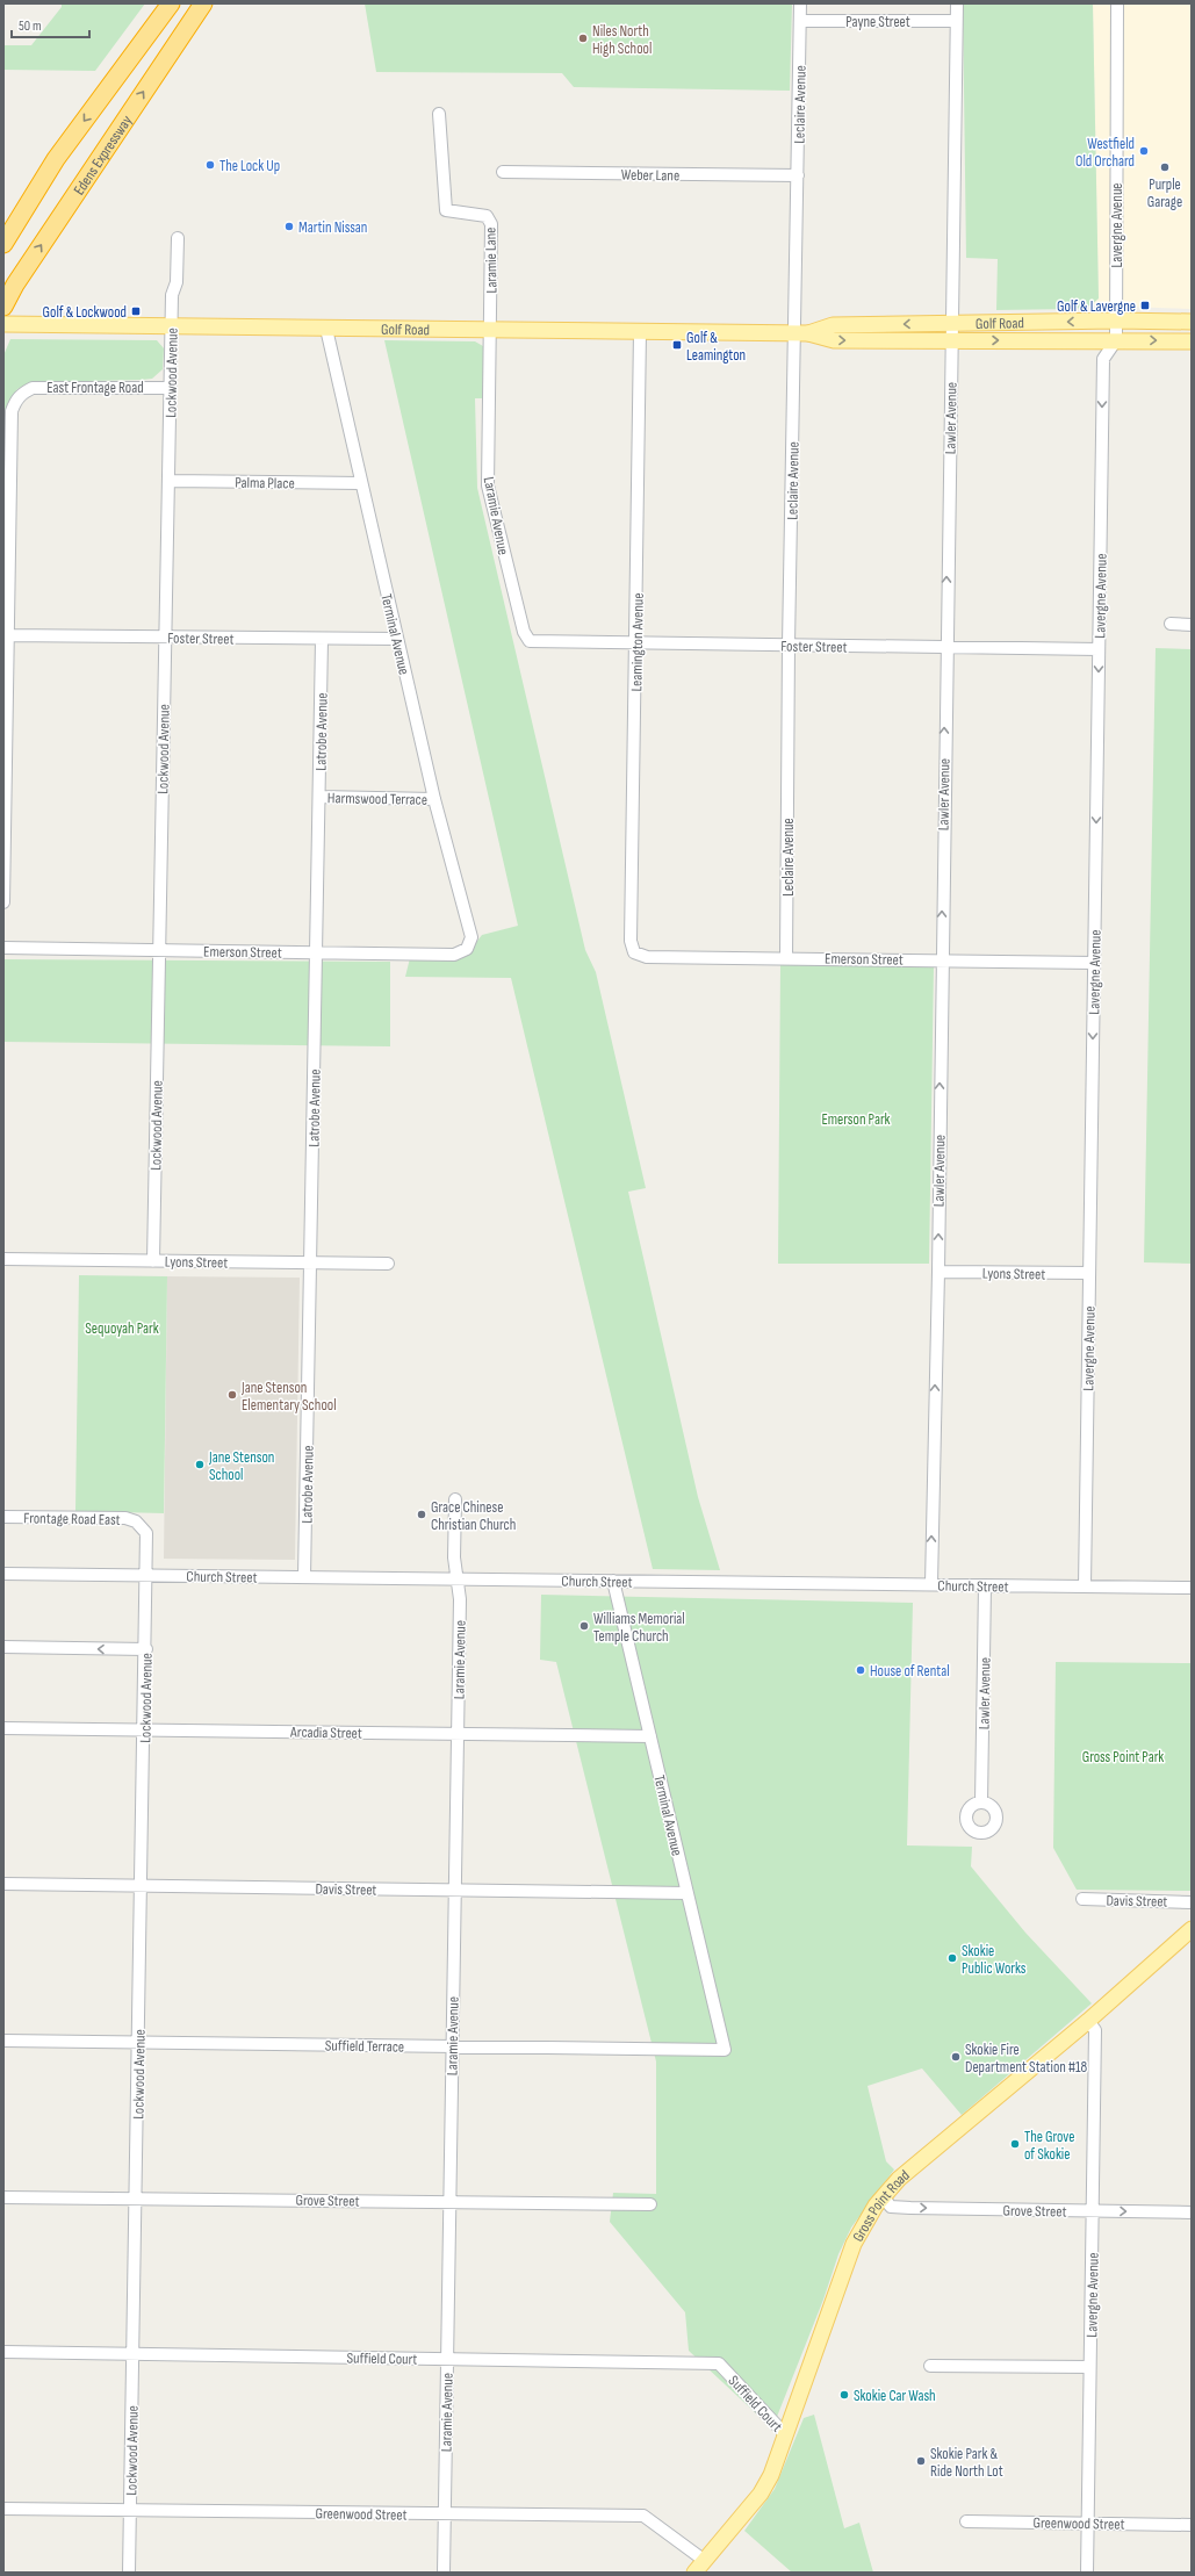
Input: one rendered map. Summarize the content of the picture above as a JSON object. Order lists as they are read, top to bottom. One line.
{"streets":{"highway":["Edens Expressway"],"main road":["Golf Road","Gross Point Road"],"street":["Payne Street","Leclaire Avenue","Weber Lane","Lavergne Avenue","Laramie Lane","Lockwood Avenue","East Frontage Road","Lawler Avenue","Palma Place","Laramie Avenue","Terminal Avenue","Foster Street","Leamington Avenue","Latrobe Avenue","Harmswood Terrace","Emerson Street","Lyons Street","Frontage Road East","Church Street","Arcadia Street","Davis Street","Suffield Terrace","Grove Street","Suffield Court","Greenwood Street"]},"crossings":[["Payne Street","Leclaire Avenue"],["Payne Street","Lawler Avenue"],["Leclaire Avenue","Weber Lane"],["Leclaire Avenue","Golf Road"],["Leclaire Avenue","Foster Street"],["Leclaire Avenue","Emerson Street"],["Lavergne Avenue","Golf Road"],["Lavergne Avenue","Foster Street"],["Lavergne Avenue","Emerson Street"],["Lavergne Avenue","Lyons Street"],["Lavergne Avenue","Church Street"],["Lavergne Avenue","Grove Street"],["Lavergne Avenue","Gross Point Road"],["Lavergne Avenue","Greenwood Street"],["Laramie Lane","Golf Road"],["Laramie Lane","Laramie Avenue"],["Golf Road","Lockwood Avenue"],["Golf Road","Lawler Avenue"],["Golf Road","Laramie Avenue"],["Golf Road","Terminal Avenue"],["Golf Road","Leamington Avenue"],["Lockwood Avenue","East Frontage Road"],["Lockwood Avenue","Palma Place"],["Lockwood Avenue","Foster Street"],["Lockwood Avenue","Emerson Street"],["Lockwood Avenue","Lyons Street"],["Lockwood Avenue","Frontage Road East"],["Lockwood Avenue","Church Street"],["Lockwood Avenue","Arcadia Street"],["Lockwood Avenue","Davis Street"],["Lockwood Avenue","Suffield Terrace"],["Lockwood Avenue","Grove Street"],["Lockwood Avenue","Suffield Court"],["Lockwood Avenue","Greenwood Street"],["East Frontage Road","Foster Street"],["Lawler Avenue","Foster Street"],["Lawler Avenue","Emerson Street"],["Lawler Avenue","Lyons Street"],["Lawler Avenue","Church Street"],["Palma Place","Terminal Avenue"],["Laramie Avenue","Foster Street"],["Laramie Avenue","Church Street"],["Laramie Avenue","Arcadia Street"],["Laramie Avenue","Davis Street"],["Laramie Avenue","Suffield Terrace"],["Laramie Avenue","Grove Street"],["Laramie Avenue","Suffield Court"],["Laramie Avenue","Greenwood Street"],["Terminal Avenue","Foster Street"],["Terminal Avenue","Harmswood Terrace"],["Terminal Avenue","Emerson Street"],["Terminal Avenue","Church Street"],["Terminal Avenue","Arcadia Street"],["Terminal Avenue","Davis Street"],["Terminal Avenue","Suffield Terrace"],["Foster Street","Leamington Avenue"],["Foster Street","Latrobe Avenue"],["Leamington Avenue","Emerson Street"],["Latrobe Avenue","Harmswood Terrace"],["Latrobe Avenue","Emerson Street"],["Latrobe Avenue","Lyons Street"],["Latrobe Avenue","Church Street"],["Frontage Road East","Church Street"],["Grove Street","Gross Point Road"],["Gross Point Road","Suffield Court"],["Gross Point Road","Greenwood Street"]],"one_way":["Lavergne Avenue","Lawler Avenue"],"parks":["Emerson Park","Sequoyah Park","Gross Point Park"],"places":{"other":["Niles North High School","Westfield Old Orchard","The Lock Up","Purple Garage","Martin Nissan","Jane Stenson Elementary School","Jane Stenson School","Grace Chinese Christian Church","Williams Memorial Temple Church","House of Rental","Skokie Public Works","Skokie Fire Department Station #18","The Grove of Skokie","Skokie Car Wash","Skokie Park & Ride North Lot"],"transit":["Golf & Lavergne","Golf & Lockwood","Golf & Leamington"]},"scale_bar":"50 m"}
